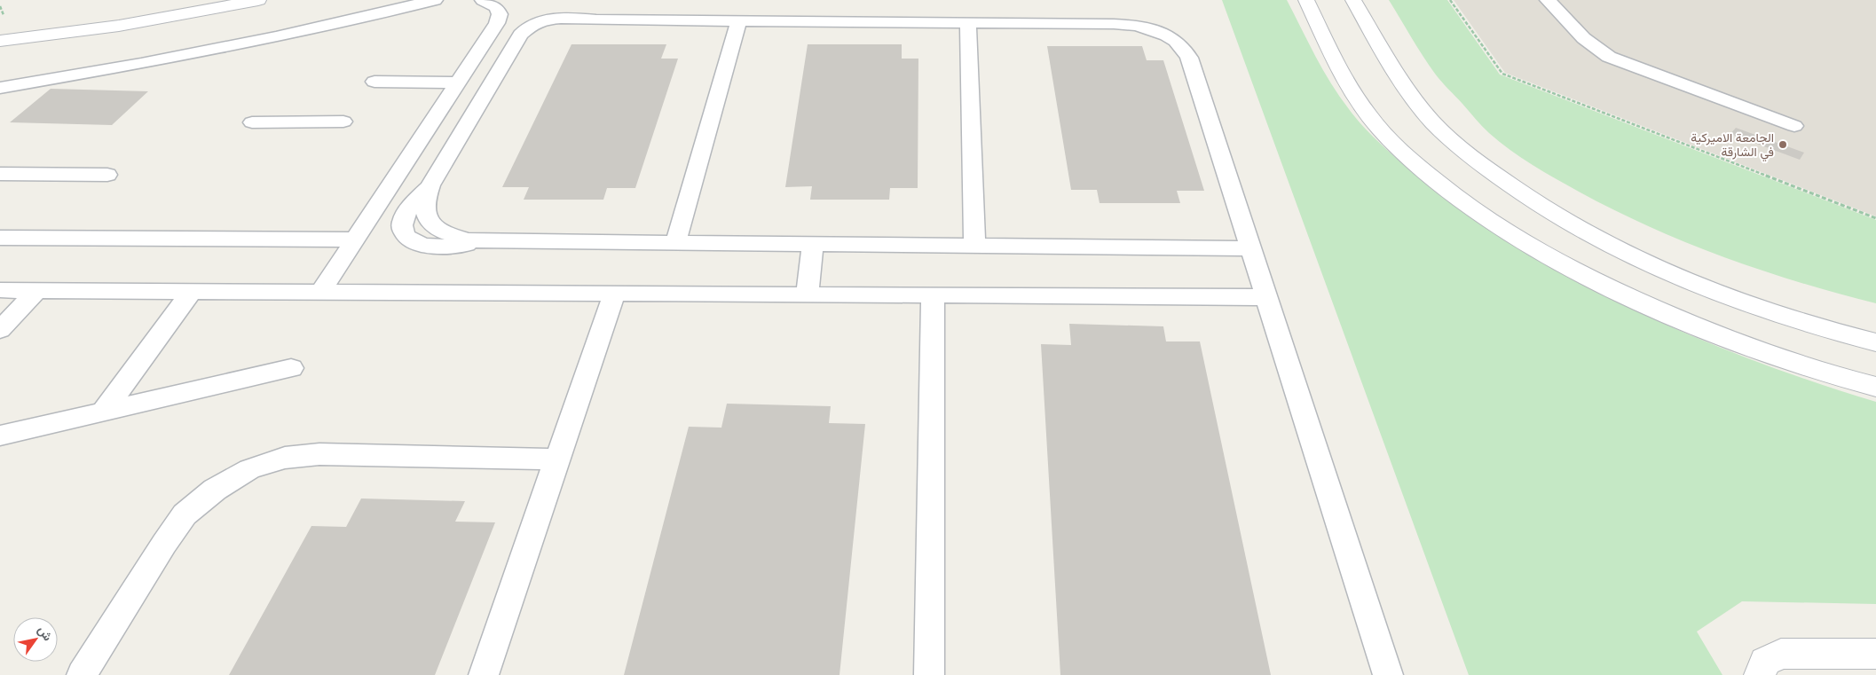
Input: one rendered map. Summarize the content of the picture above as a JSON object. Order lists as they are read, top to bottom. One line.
{"places":["الجامعة الاميركية في الشارقة"],"north":"top right"}
